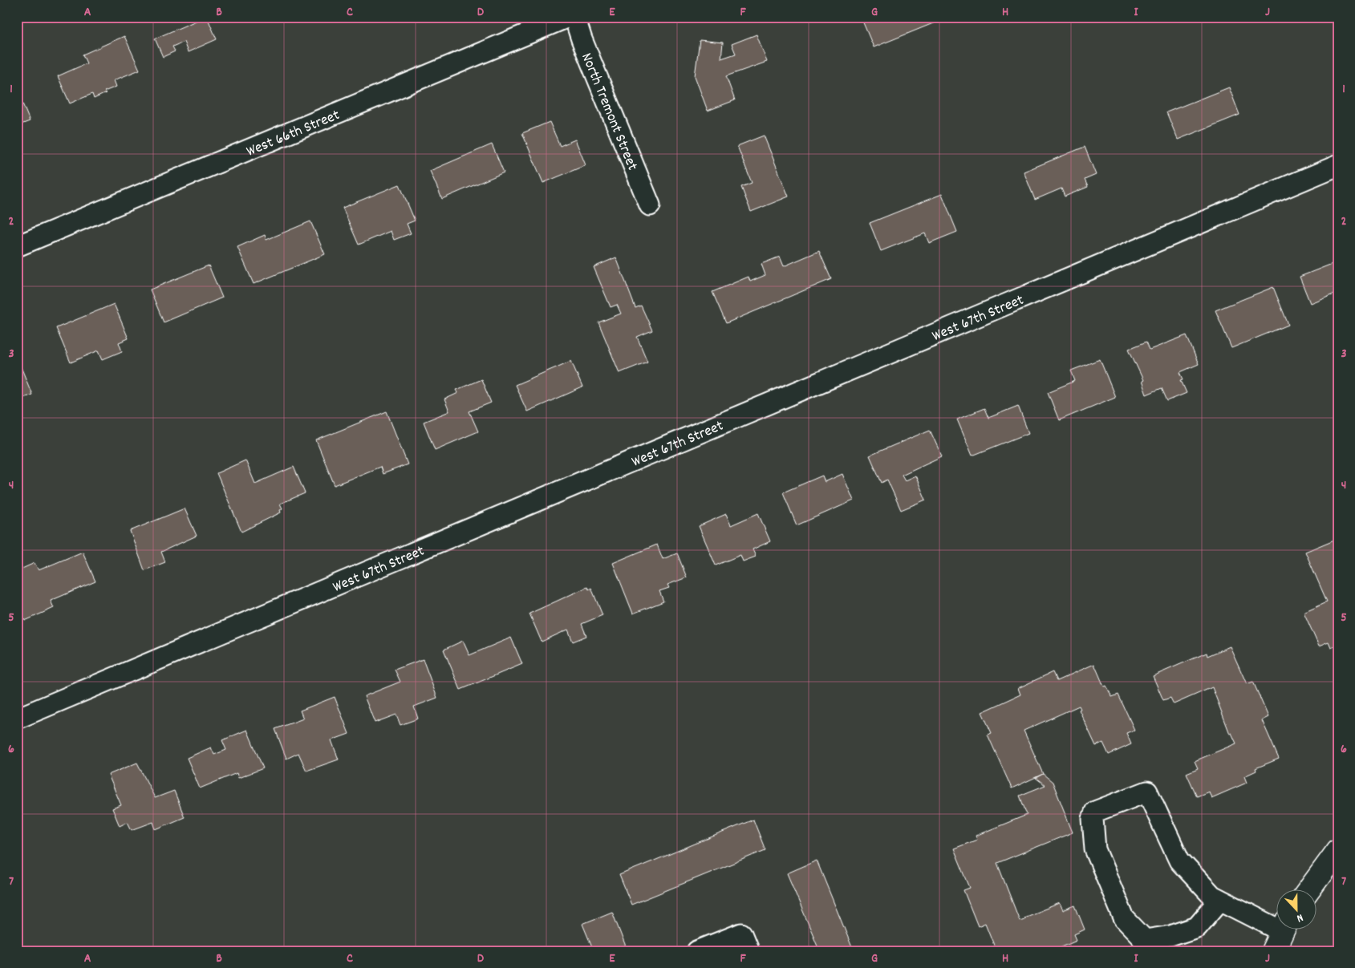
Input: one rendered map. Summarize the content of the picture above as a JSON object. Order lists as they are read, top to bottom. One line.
{"streets":{"street":["North Tremont Street","West 66th Street","West 67th Street"]},"north":"bottom","grid":{"columns":["A","B","C","D","E","F","G","H","I","J"],"rows":["1","2","3","4","5","6","7"]}}
